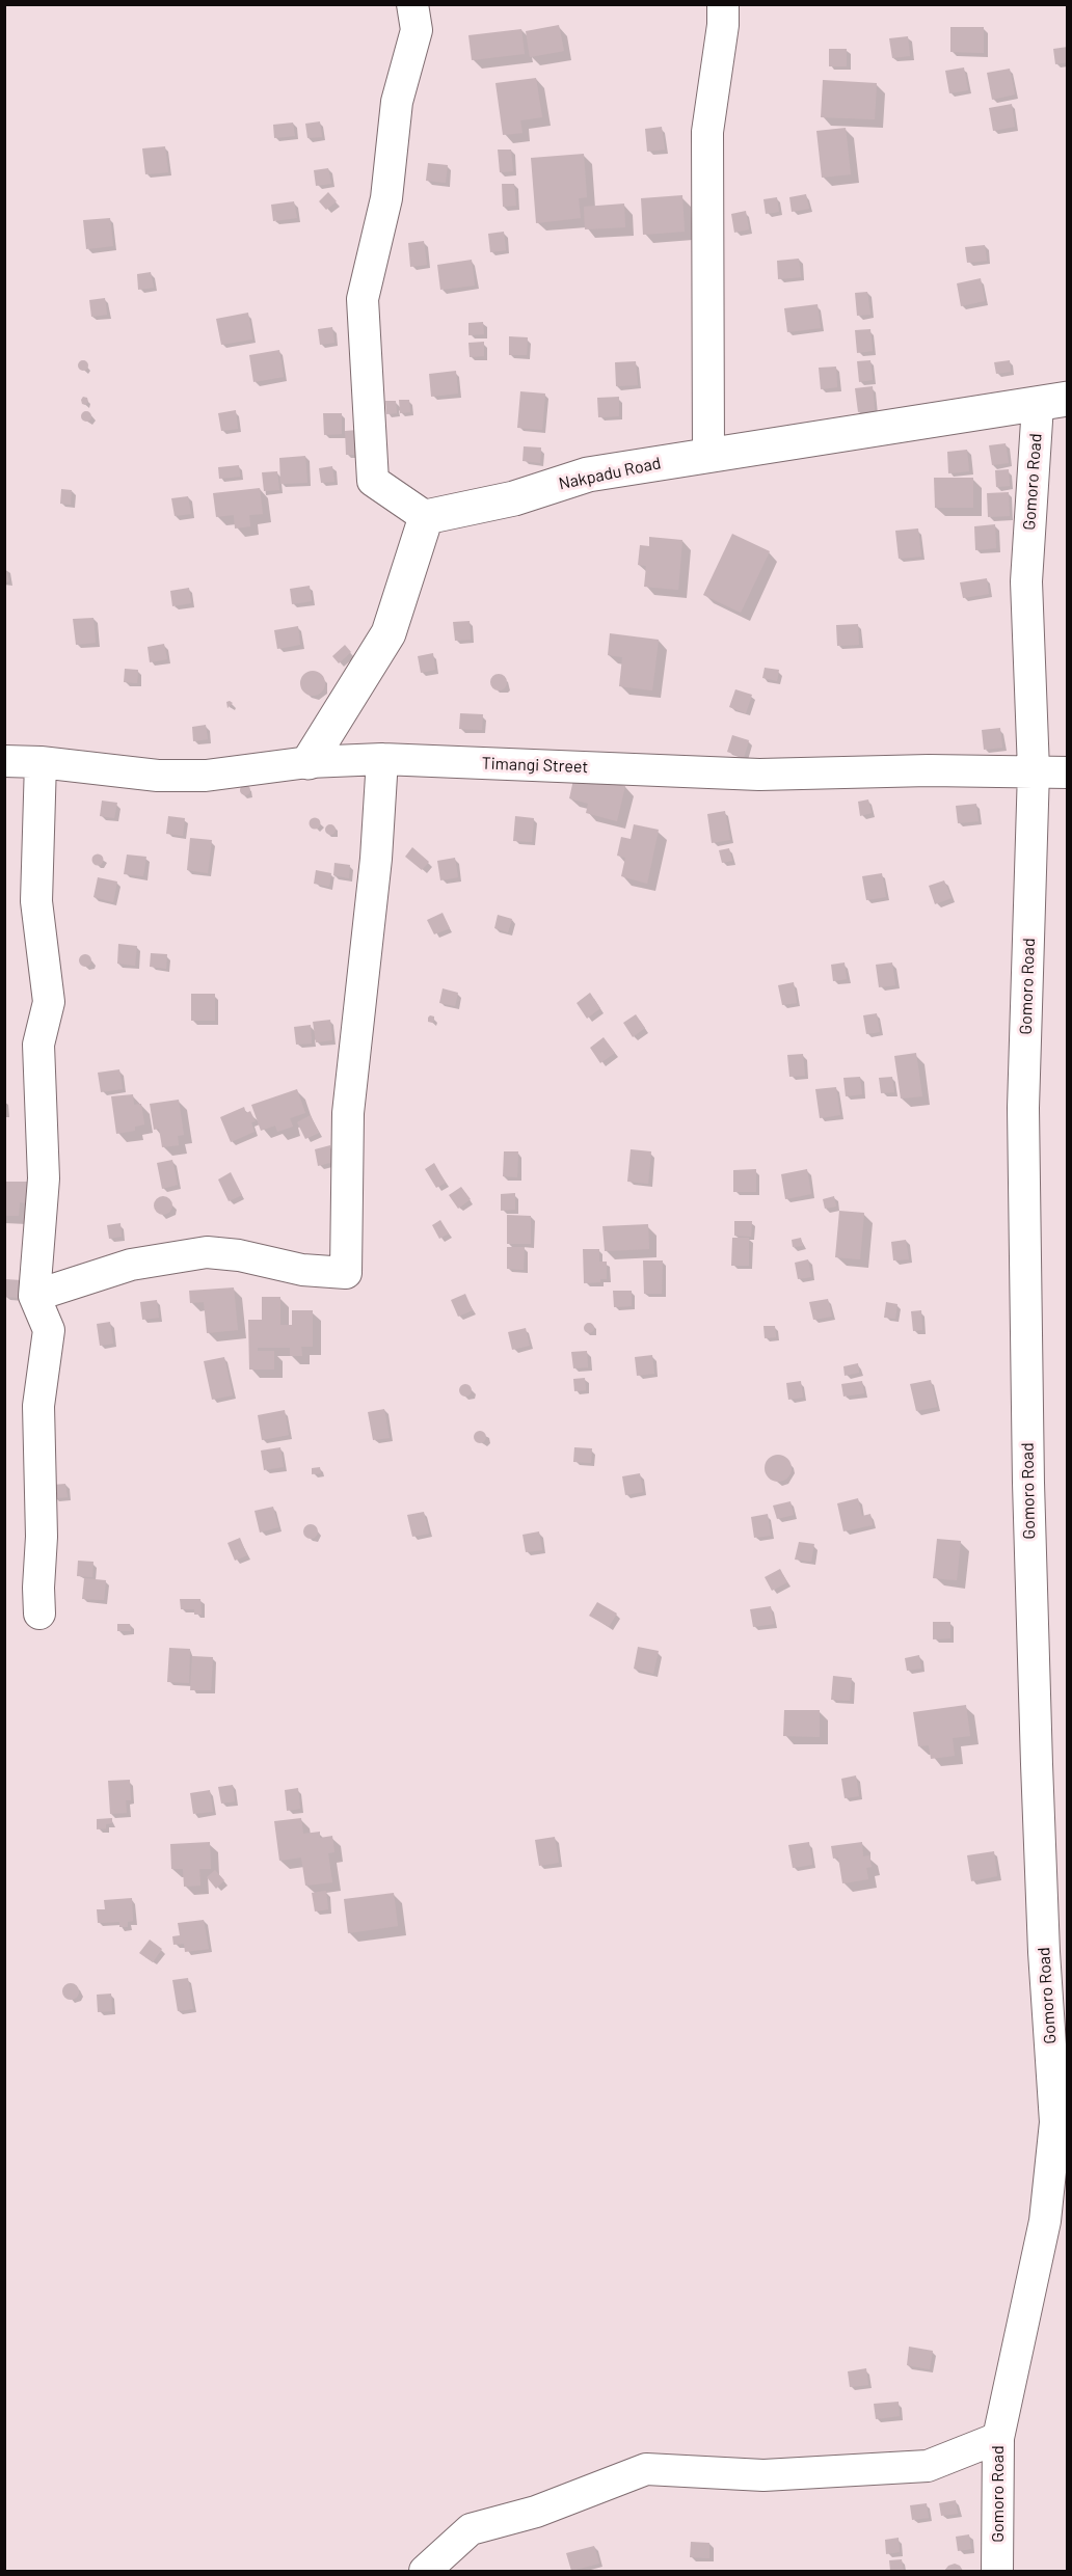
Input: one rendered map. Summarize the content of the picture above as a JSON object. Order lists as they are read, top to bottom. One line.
{"streets":{"street":["Nakpadu Road","Gomoro Road","Timangi Street"]},"crossings":[["Nakpadu Road","Gomoro Road"],["Gomoro Road","Timangi Street"]]}
